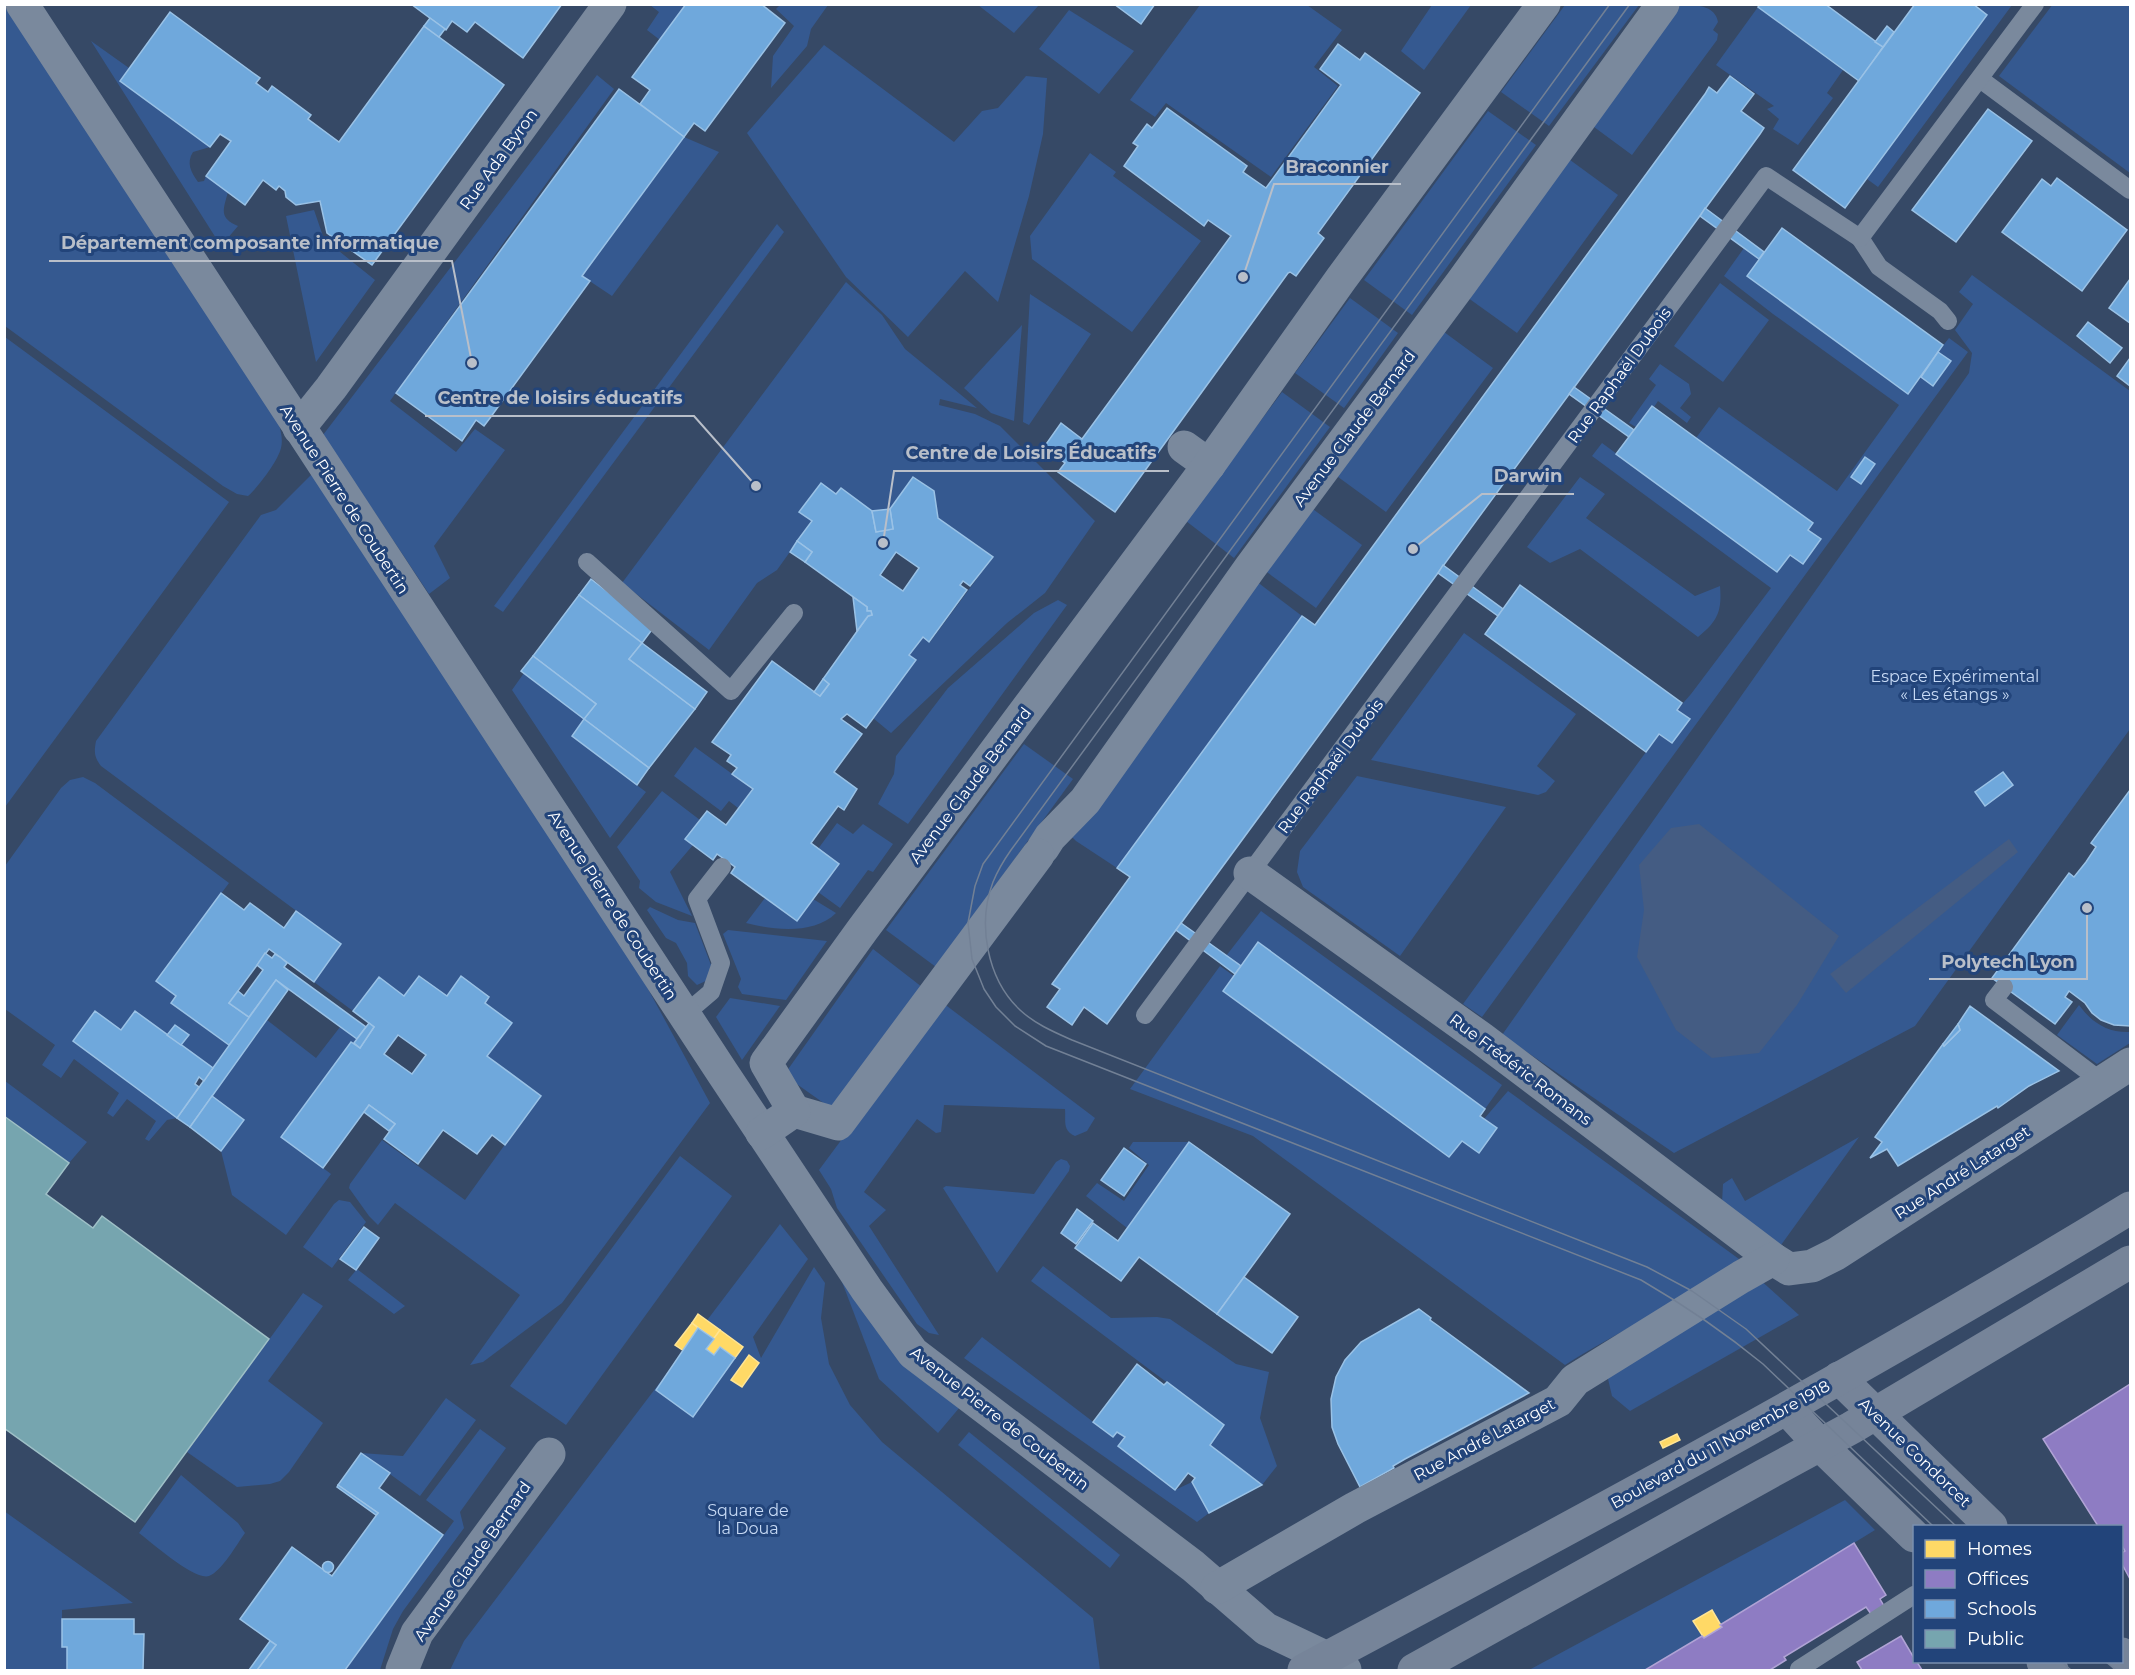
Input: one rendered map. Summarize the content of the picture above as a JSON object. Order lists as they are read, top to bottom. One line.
{"streets":{"street":["Rue Ada Byron","Avenue Claude Bernard","Avenue Pierre de Coubertin","Rue Frédéric Romans","Rue André Latarget","Boulevard du 11 Novembre 1918","Avenue Condorcet"],"lane":["Rue Raphaël Dubois"]},"crossings":[["Rue Ada Byron","Avenue Pierre de Coubertin"],["Rue Raphaël Dubois","Rue Frédéric Romans"],["Avenue Pierre de Coubertin","Rue André Latarget"],["Avenue Pierre de Coubertin","Boulevard du 11 Novembre 1918"],["Rue Frédéric Romans","Rue André Latarget"],["Boulevard du 11 Novembre 1918","Avenue Condorcet"]],"parks":["Espace Expérimental « Les étangs »","Square de la Doua"],"places":["Braconnier","Département composante informatique","Centre de loisirs éducatifs","Centre de Loisirs Éducatifs","Darwin","Polytech Lyon"],"legend":["Homes","Offices","Schools","Public"]}
